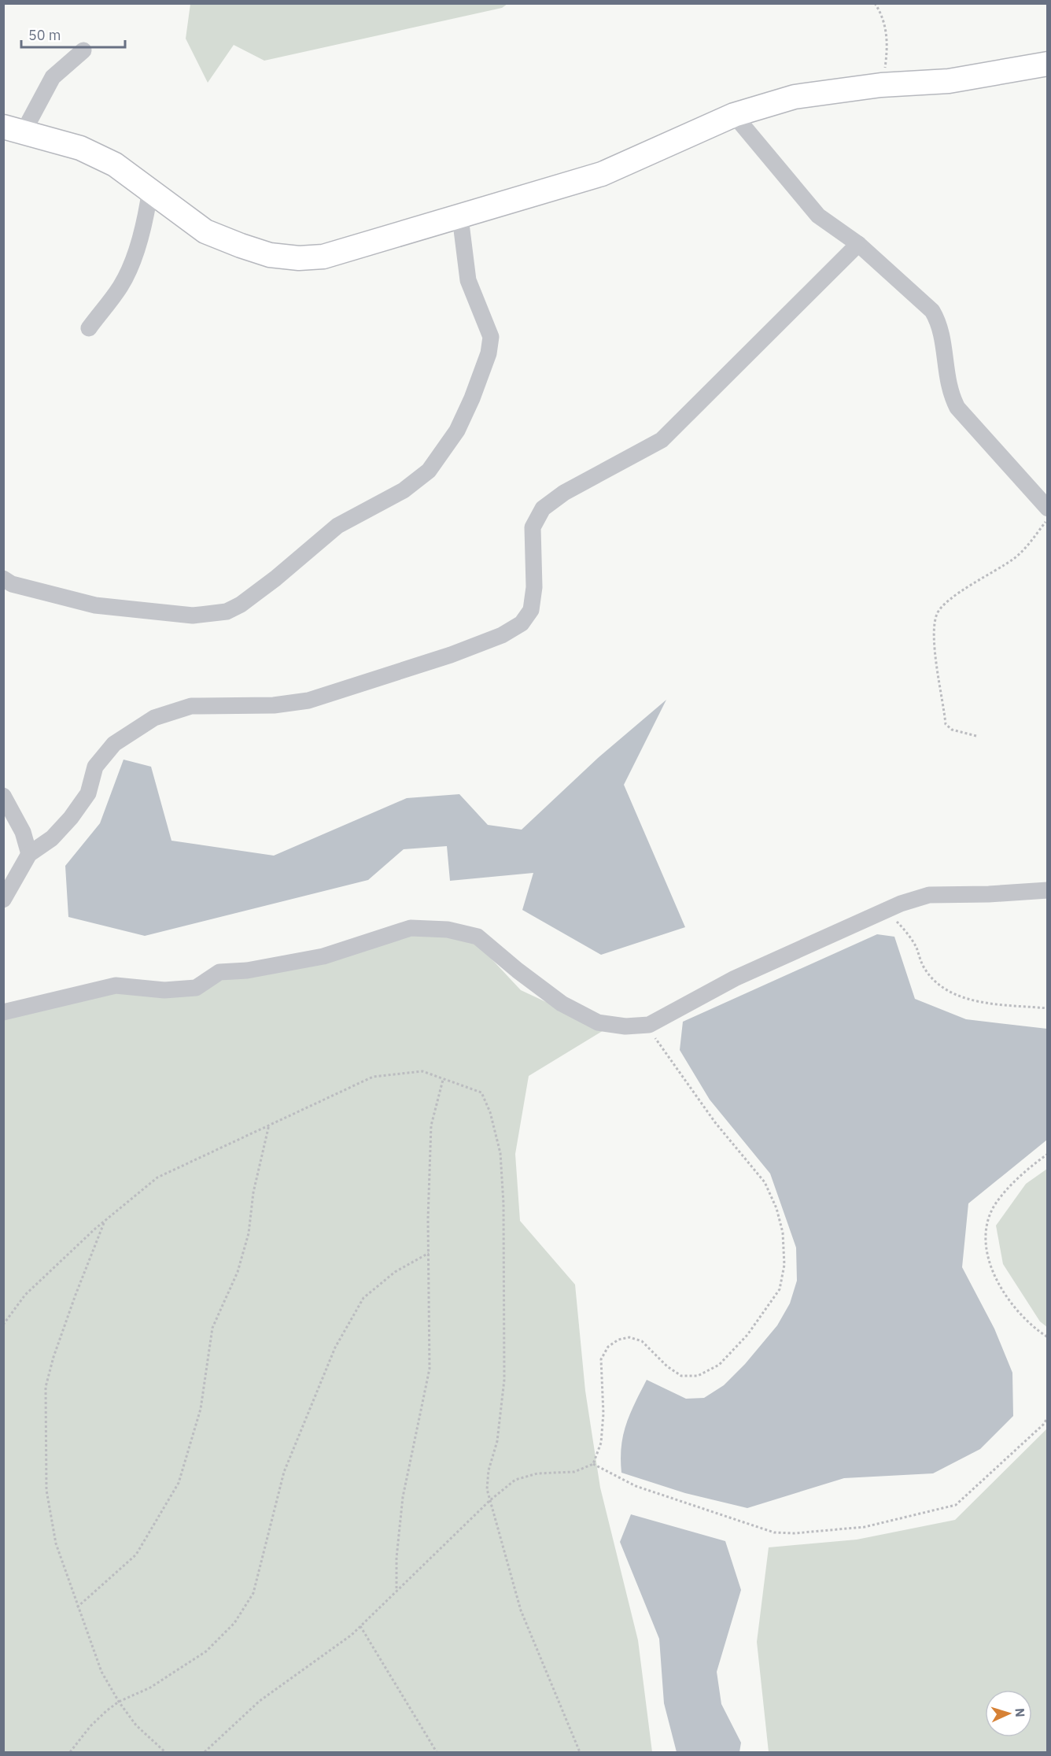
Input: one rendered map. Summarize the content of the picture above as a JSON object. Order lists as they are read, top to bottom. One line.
{"scale_bar":"50 m","north":"right"}
